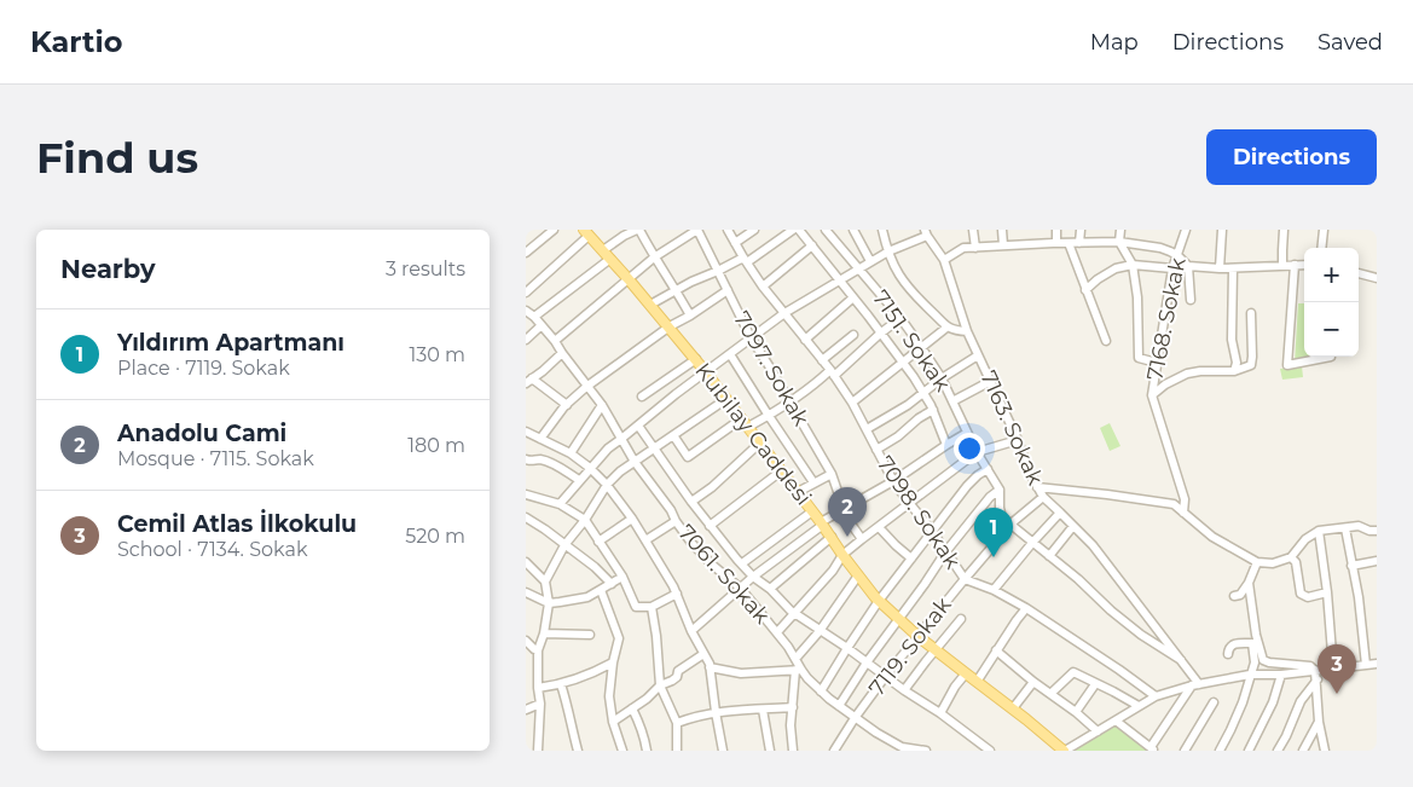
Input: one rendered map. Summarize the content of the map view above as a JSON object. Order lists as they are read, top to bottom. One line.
{"streets":{"main road":["Kubilay Caddesi"],"street":["7168. Sokak","7151. Sokak","7097. Sokak","7163. Sokak","7098. Sokak","7061. Sokak","7119. Sokak"]},"crossings":[["7151. Sokak","7163. Sokak"],["7151. Sokak","7119. Sokak"],["7163. Sokak","7119. Sokak"],["Kubilay Caddesi","7119. Sokak"],["7098. Sokak","7119. Sokak"],["7061. Sokak","7119. Sokak"]],"page":{"header":"Kartio","nav":["Map","Directions","Saved"],"buttons":"Directions","title":"Find us","heading":["Nearby","3 results"],"map_buttons":["+","−"],"list":[{"mark":"1","name":"Yıldırım Apartmanı","note":"Place · 7119. Sokak","value":"130 m"},{"mark":"2","name":"Anadolu Cami","note":"Mosque · 7115. Sokak","value":"180 m"},{"mark":"3","name":"Cemil Atlas İlkokulu","note":"School · 7134. Sokak","value":"520 m"}],"pins":["2","1","3"]}}
